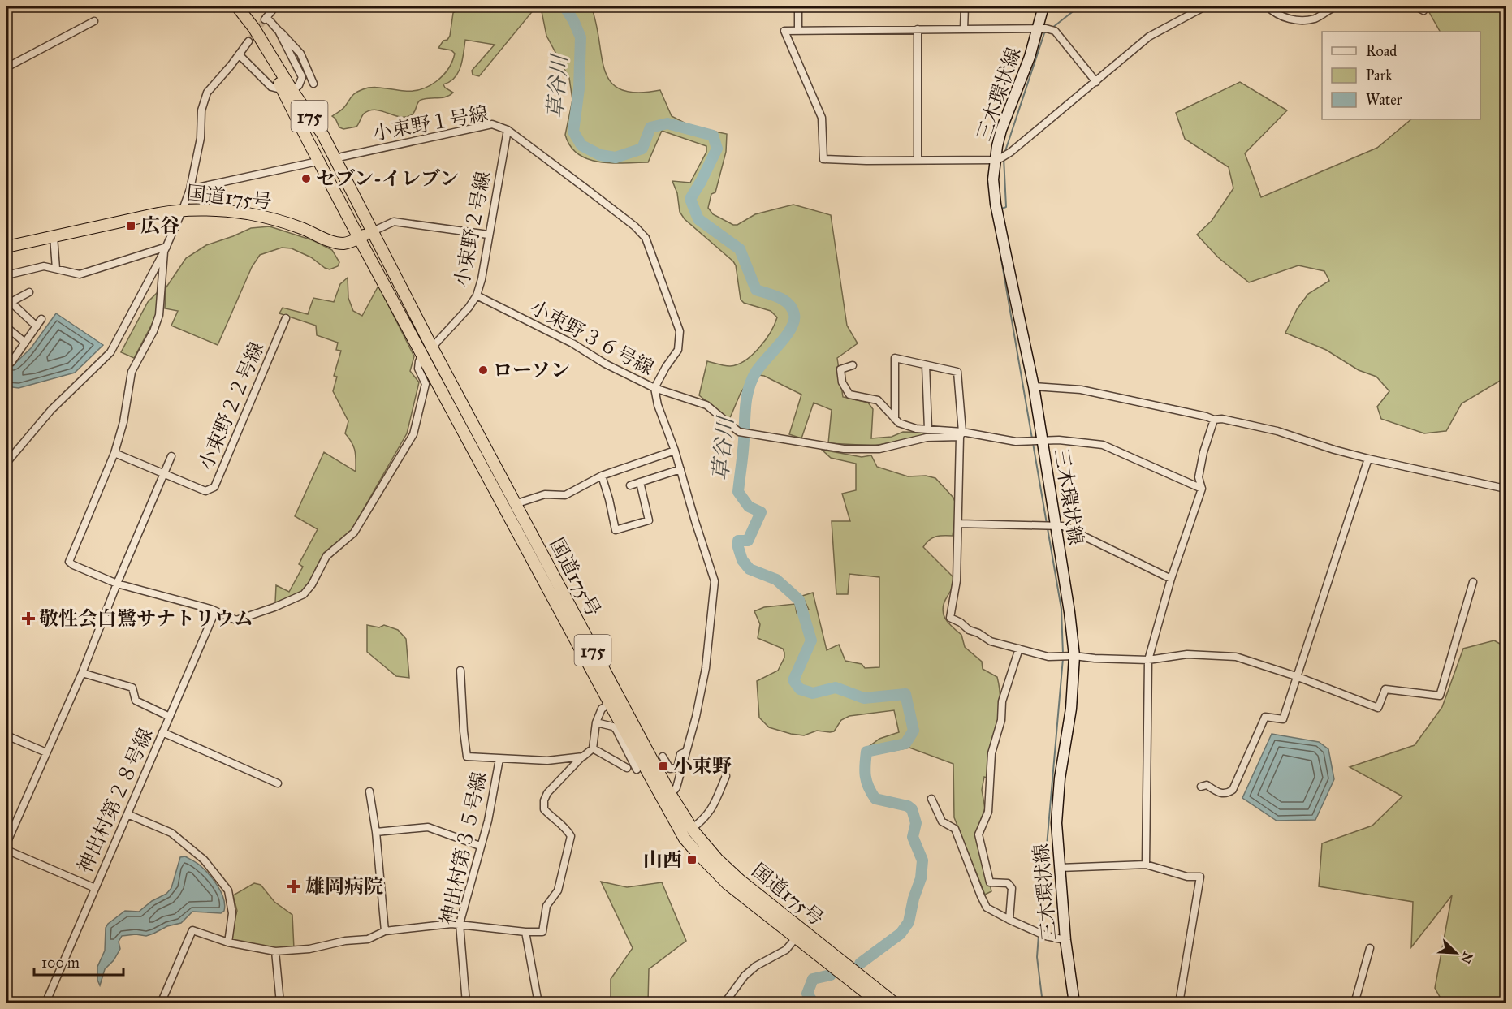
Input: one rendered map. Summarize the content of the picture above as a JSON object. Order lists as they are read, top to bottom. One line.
{"streets":{"highway":["175","国道175号"],"main road":["三木環状線"],"street":["小束野１号線","小束野２号線","小束野３６号線","小束野２２号線","神出村第２８号線","神出村第３５号線"]},"crossings":[["小束野１号線","小束野２号線"],["小束野１号線","小束野３６号線"],["国道175号","小束野２号線"],["国道175号","小束野３６号線"],["小束野２号線","小束野３６号線"]],"water":["草谷川"],"places":{"other":["セブン-イレブン","ローソン"],"transit":["広谷","小束野","山西"],"health":["敬性会白鷺サナトリウム","雄岡病院"]},"legend":["Road","Park","Water"],"scale_bar":"100 m","north":"bottom right"}
